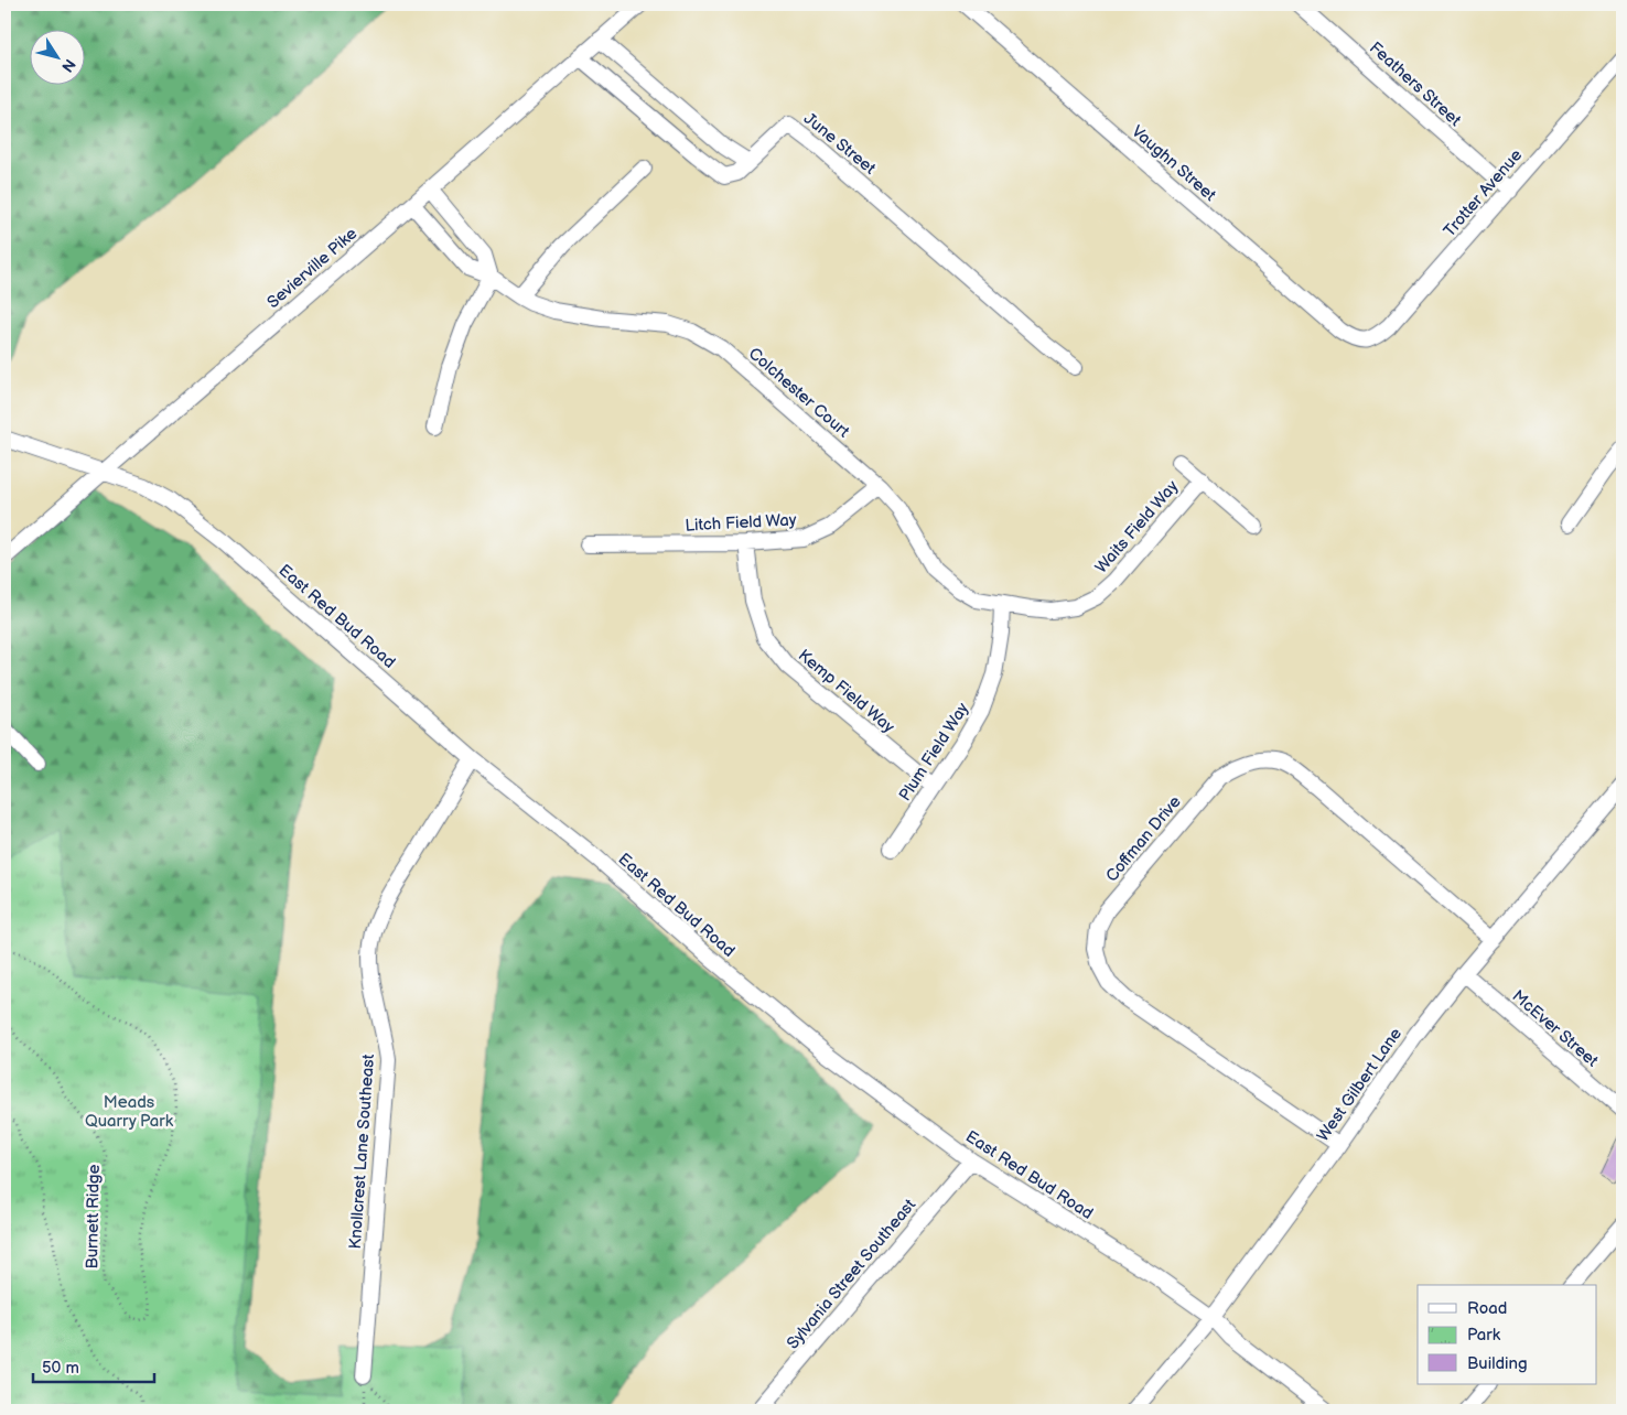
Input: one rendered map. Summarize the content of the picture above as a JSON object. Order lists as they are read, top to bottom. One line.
{"streets":{"street":["Feathers Street","June Street","Vaughn Street","Trotter Avenue","Sevierville Pike","Colchester Court","Litch Field Way","Waits Field Way","East Red Bud Road","Kemp Field Way","Plum Field Way","Coffman Drive","McEver Street","West Gilbert Lane","Knollcrest Lane Southeast","Sylvania Street Southeast"],"path":["Burnett Ridge"]},"crossings":[["Feathers Street","Trotter Avenue"],["June Street","Sevierville Pike"],["Vaughn Street","Trotter Avenue"],["Sevierville Pike","Colchester Court"],["Sevierville Pike","East Red Bud Road"],["Colchester Court","Litch Field Way"],["Colchester Court","Waits Field Way"],["Colchester Court","Plum Field Way"],["Litch Field Way","Kemp Field Way"],["Waits Field Way","Plum Field Way"],["East Red Bud Road","West Gilbert Lane"],["East Red Bud Road","Knollcrest Lane Southeast"],["East Red Bud Road","Sylvania Street Southeast"],["Kemp Field Way","Plum Field Way"],["Coffman Drive","West Gilbert Lane"],["McEver Street","West Gilbert Lane"]],"parks":["Meads Quarry Park"],"legend":["Road","Park","Building"],"scale_bar":"50 m","north":"bottom right"}
